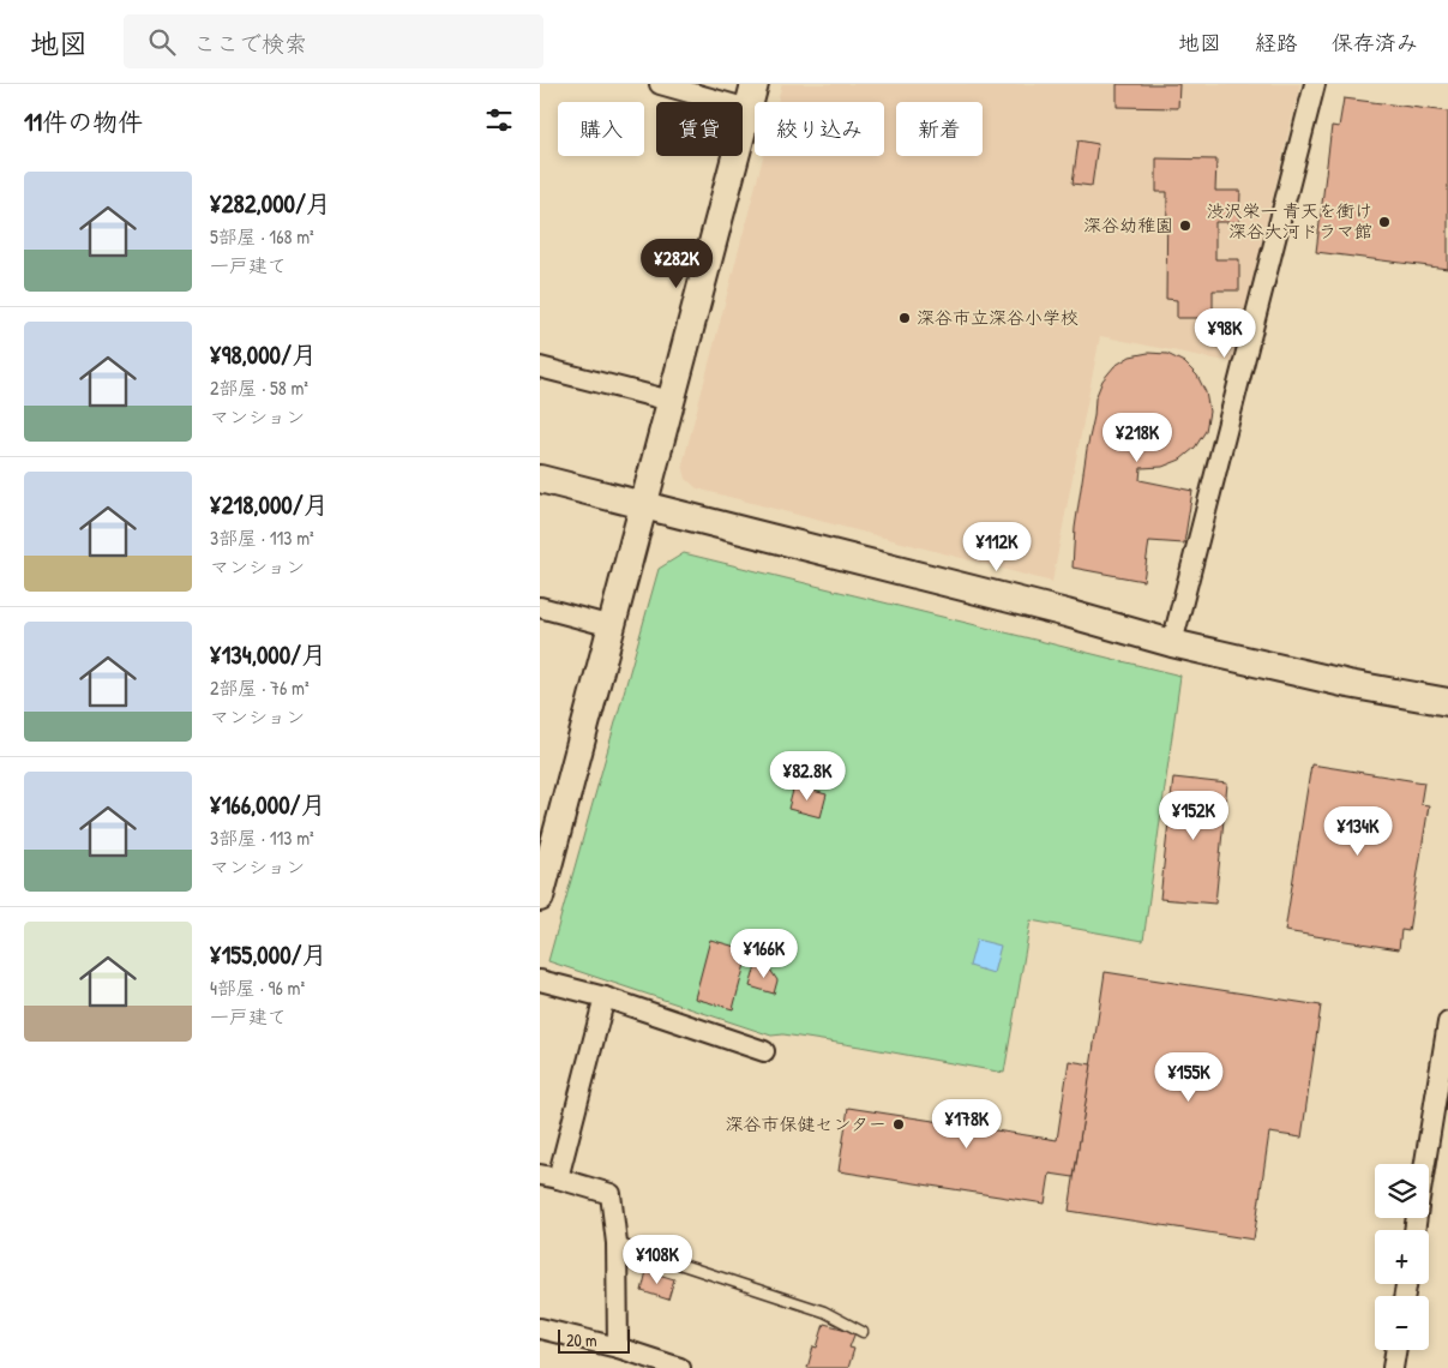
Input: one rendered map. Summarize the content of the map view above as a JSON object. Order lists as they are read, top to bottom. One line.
{"places":["渋沢栄一 青天を衝け 深谷大河ドラマ館","深谷幼稚園","深谷市立深谷小学校","深谷市保健センター"],"scale_bar":"20 m","page":{"header":"地図","search":"ここで検索","nav":["地図","経路","保存済み"],"heading":"11件の物件","chip":["購入","賃貸","絞り込み","新着"],"list":[{"name":"¥282,000/月","note":"5部屋 · 168 m² · 一戸建て"},{"name":"¥98,000/月","note":"2部屋 · 58 m² · マンション"},{"name":"¥218,000/月","note":"3部屋 · 113 m² · マンション"},{"name":"¥134,000/月","note":"2部屋 · 76 m² · マンション"},{"name":"¥166,000/月","note":"3部屋 · 113 m² · マンション"},{"name":"¥155,000/月","note":"4部屋 · 96 m² · 一戸建て"}],"price":["¥282K","¥98K","¥218K","¥112K","¥82.8K","¥152K","¥134K","¥166K","¥155K","¥178K","¥108K"],"map_buttons":["+","−"],"scale":"20 m"}}
